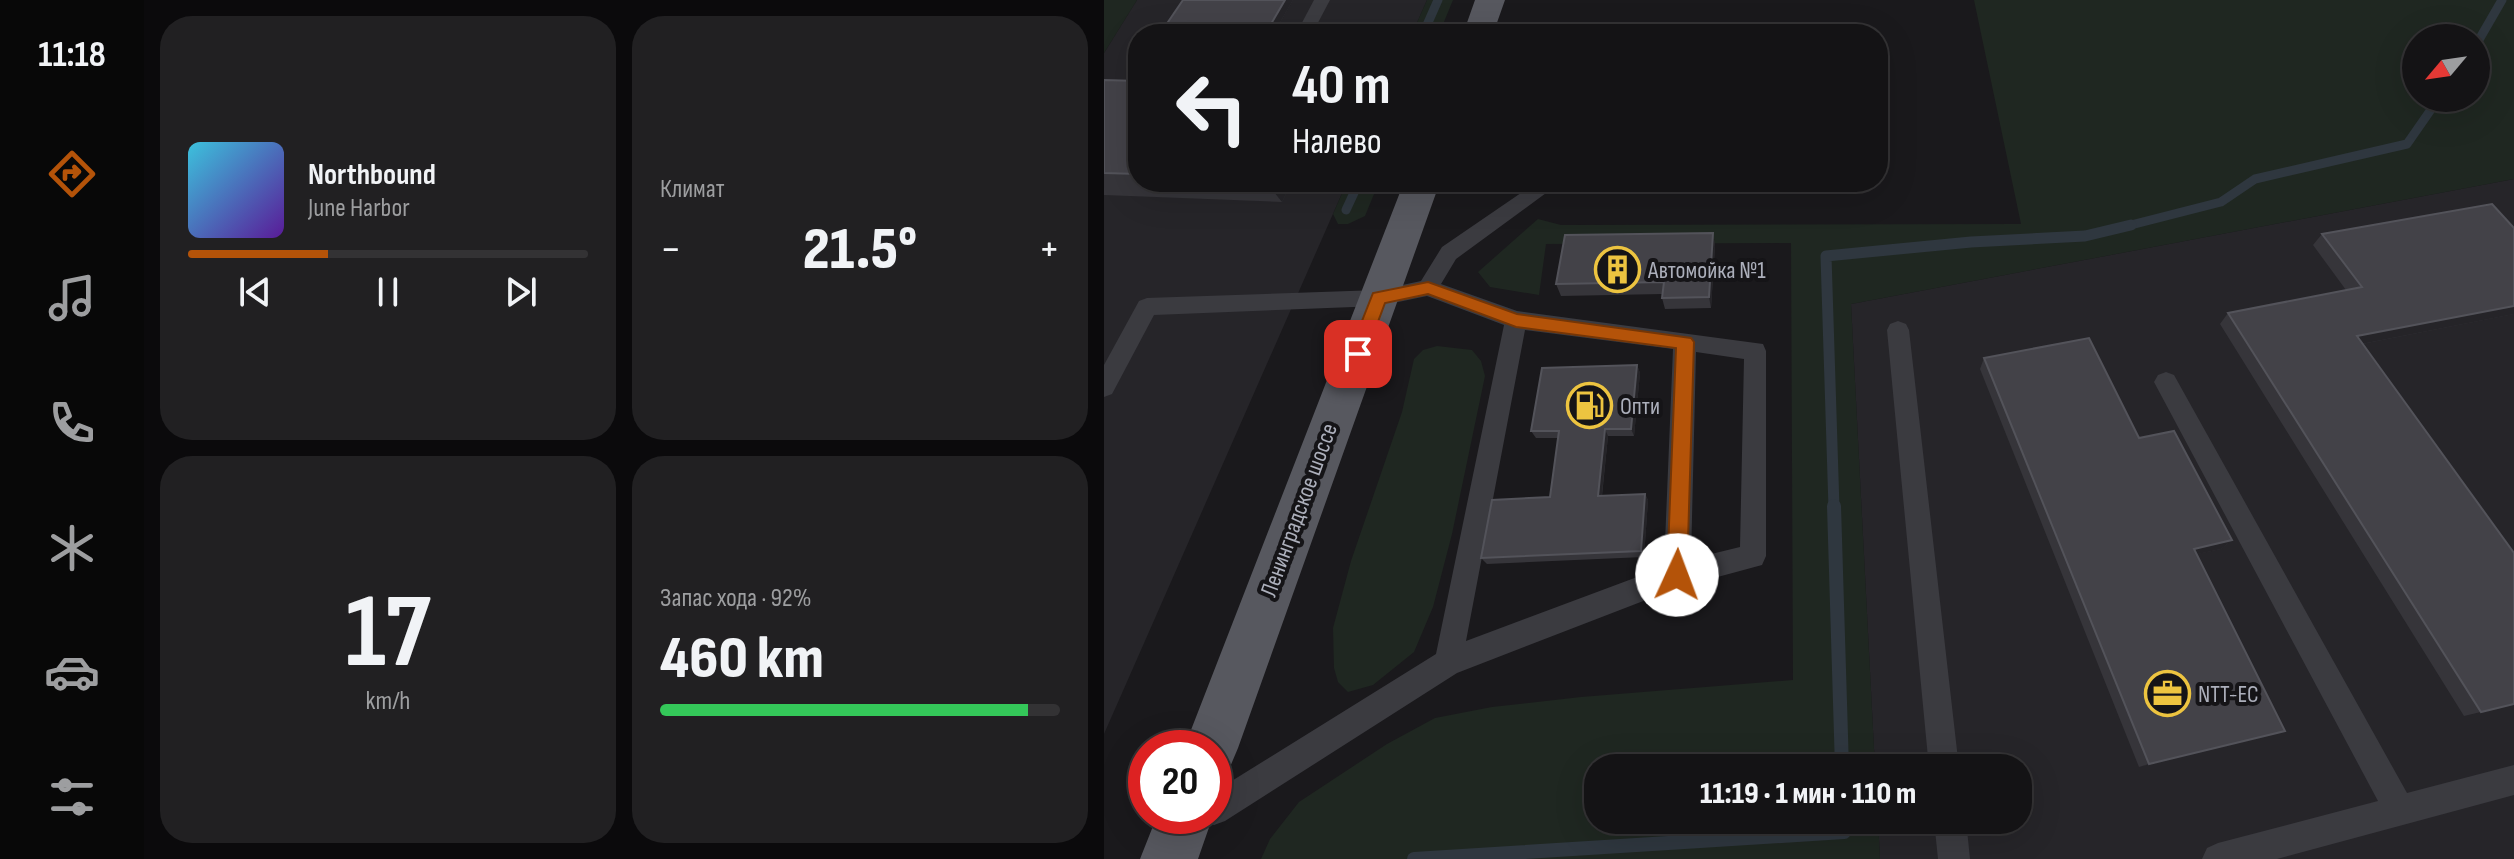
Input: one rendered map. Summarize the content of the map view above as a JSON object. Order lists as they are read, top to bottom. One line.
{"streets":{"main road":["Ленинградское шоссе"]},"places":{"building":["Автомойка №1"],"fuel station":["Опти"],"office":["NTT-EC"]},"north":"bottom left","page":{"tabs":"11:18","tile":["Климат",["17","km/h"],["Запас хода · 92%","460 km"]],"turn":["40 m","Налево"],"song":["Northbound","June Harbor"],"heat":["−","21.5°","+"],"limit":"20","trip":"11:19 · 1 мин · 110 m"}}
